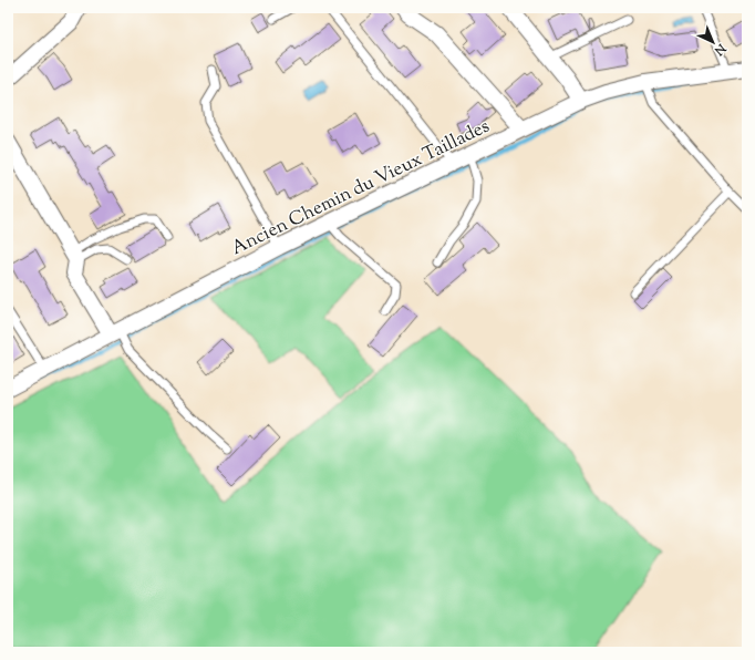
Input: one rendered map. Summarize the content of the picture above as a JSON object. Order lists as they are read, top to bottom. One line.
{"streets":{"street":["Ancien Chemin du Vieux Taillades"]},"north":"bottom right"}
